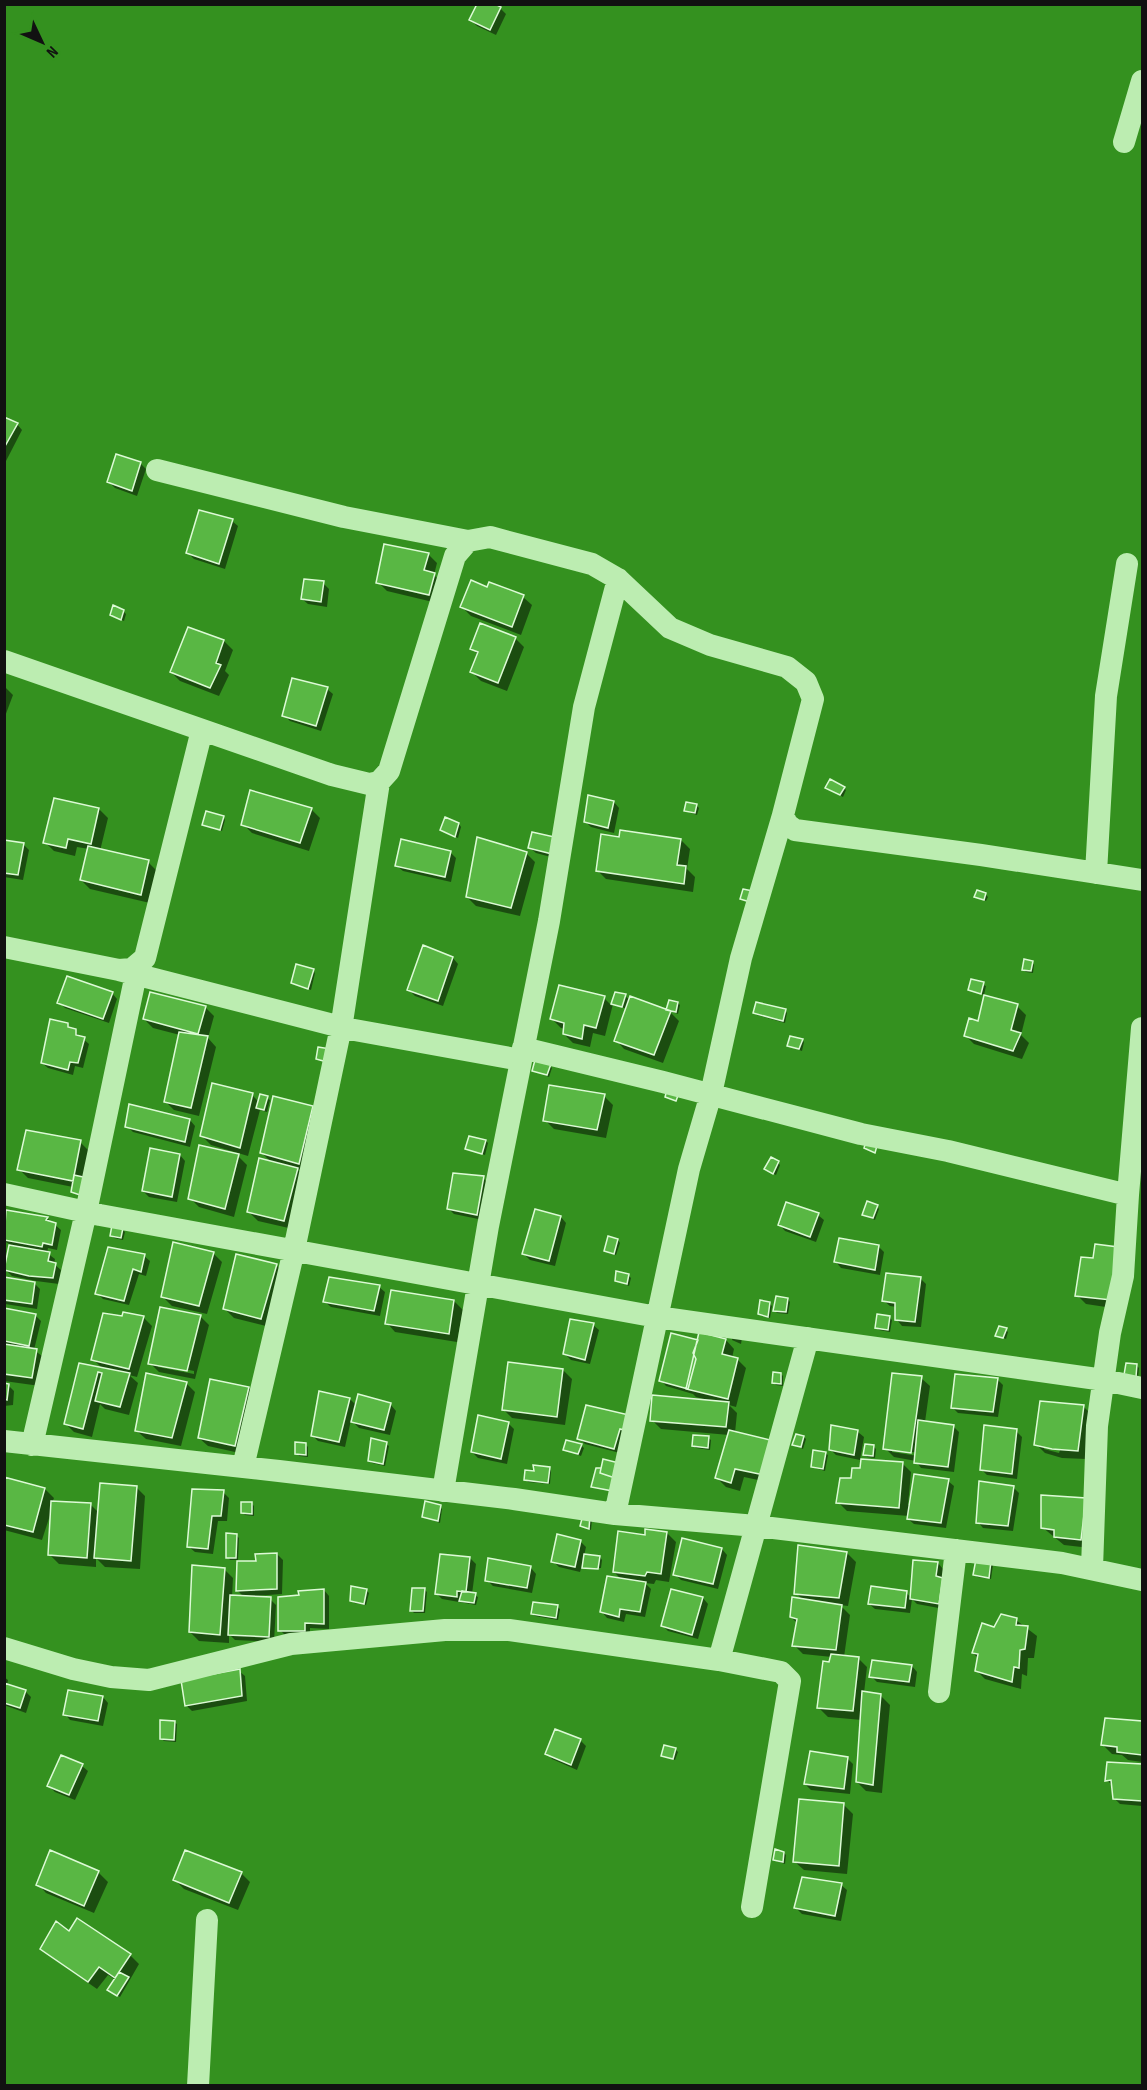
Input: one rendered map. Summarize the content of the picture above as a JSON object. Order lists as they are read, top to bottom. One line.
{"north":"bottom right"}
